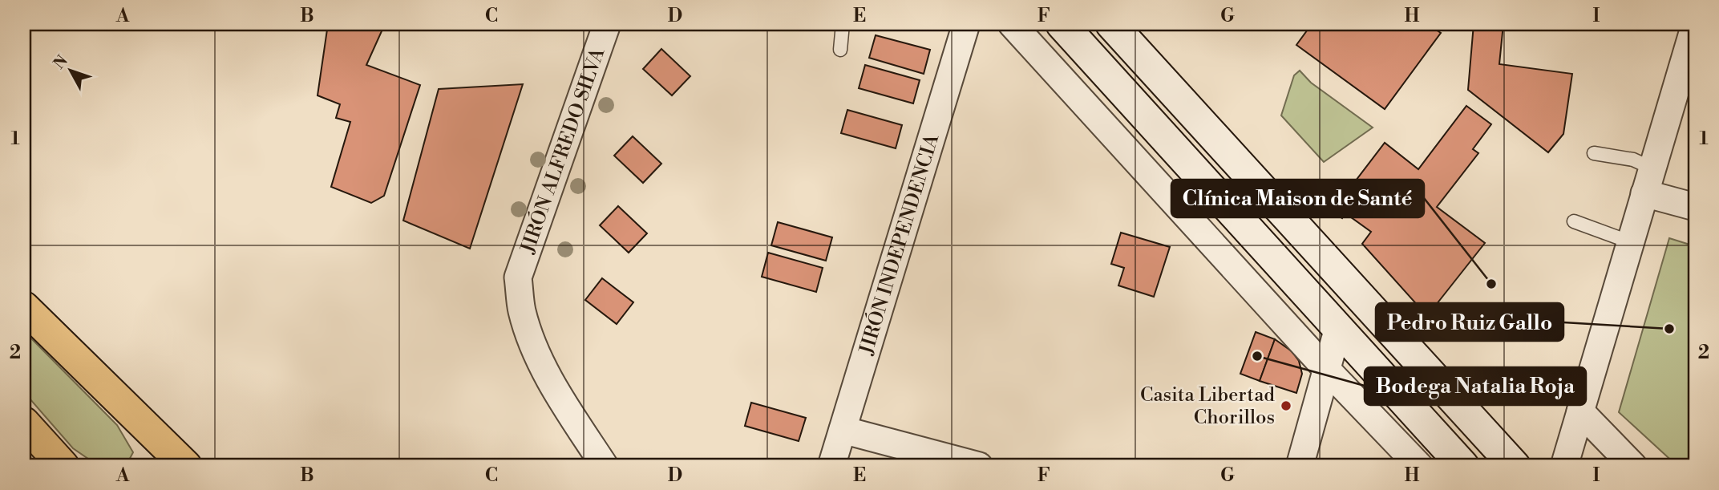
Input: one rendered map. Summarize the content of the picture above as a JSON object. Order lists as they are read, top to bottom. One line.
{"streets":{"street":["JIRÓN ALFREDO SILVA","JIRÓN INDEPENDENCIA"]},"places":["Clínica Maison de Santé","Pedro Ruiz Gallo","Bodega Natalia Roja","Casita Libertad Chorillos"],"north":"top left","grid":{"columns":["A","B","C","D","E","F","G","H","I"],"rows":["1","2"]}}
